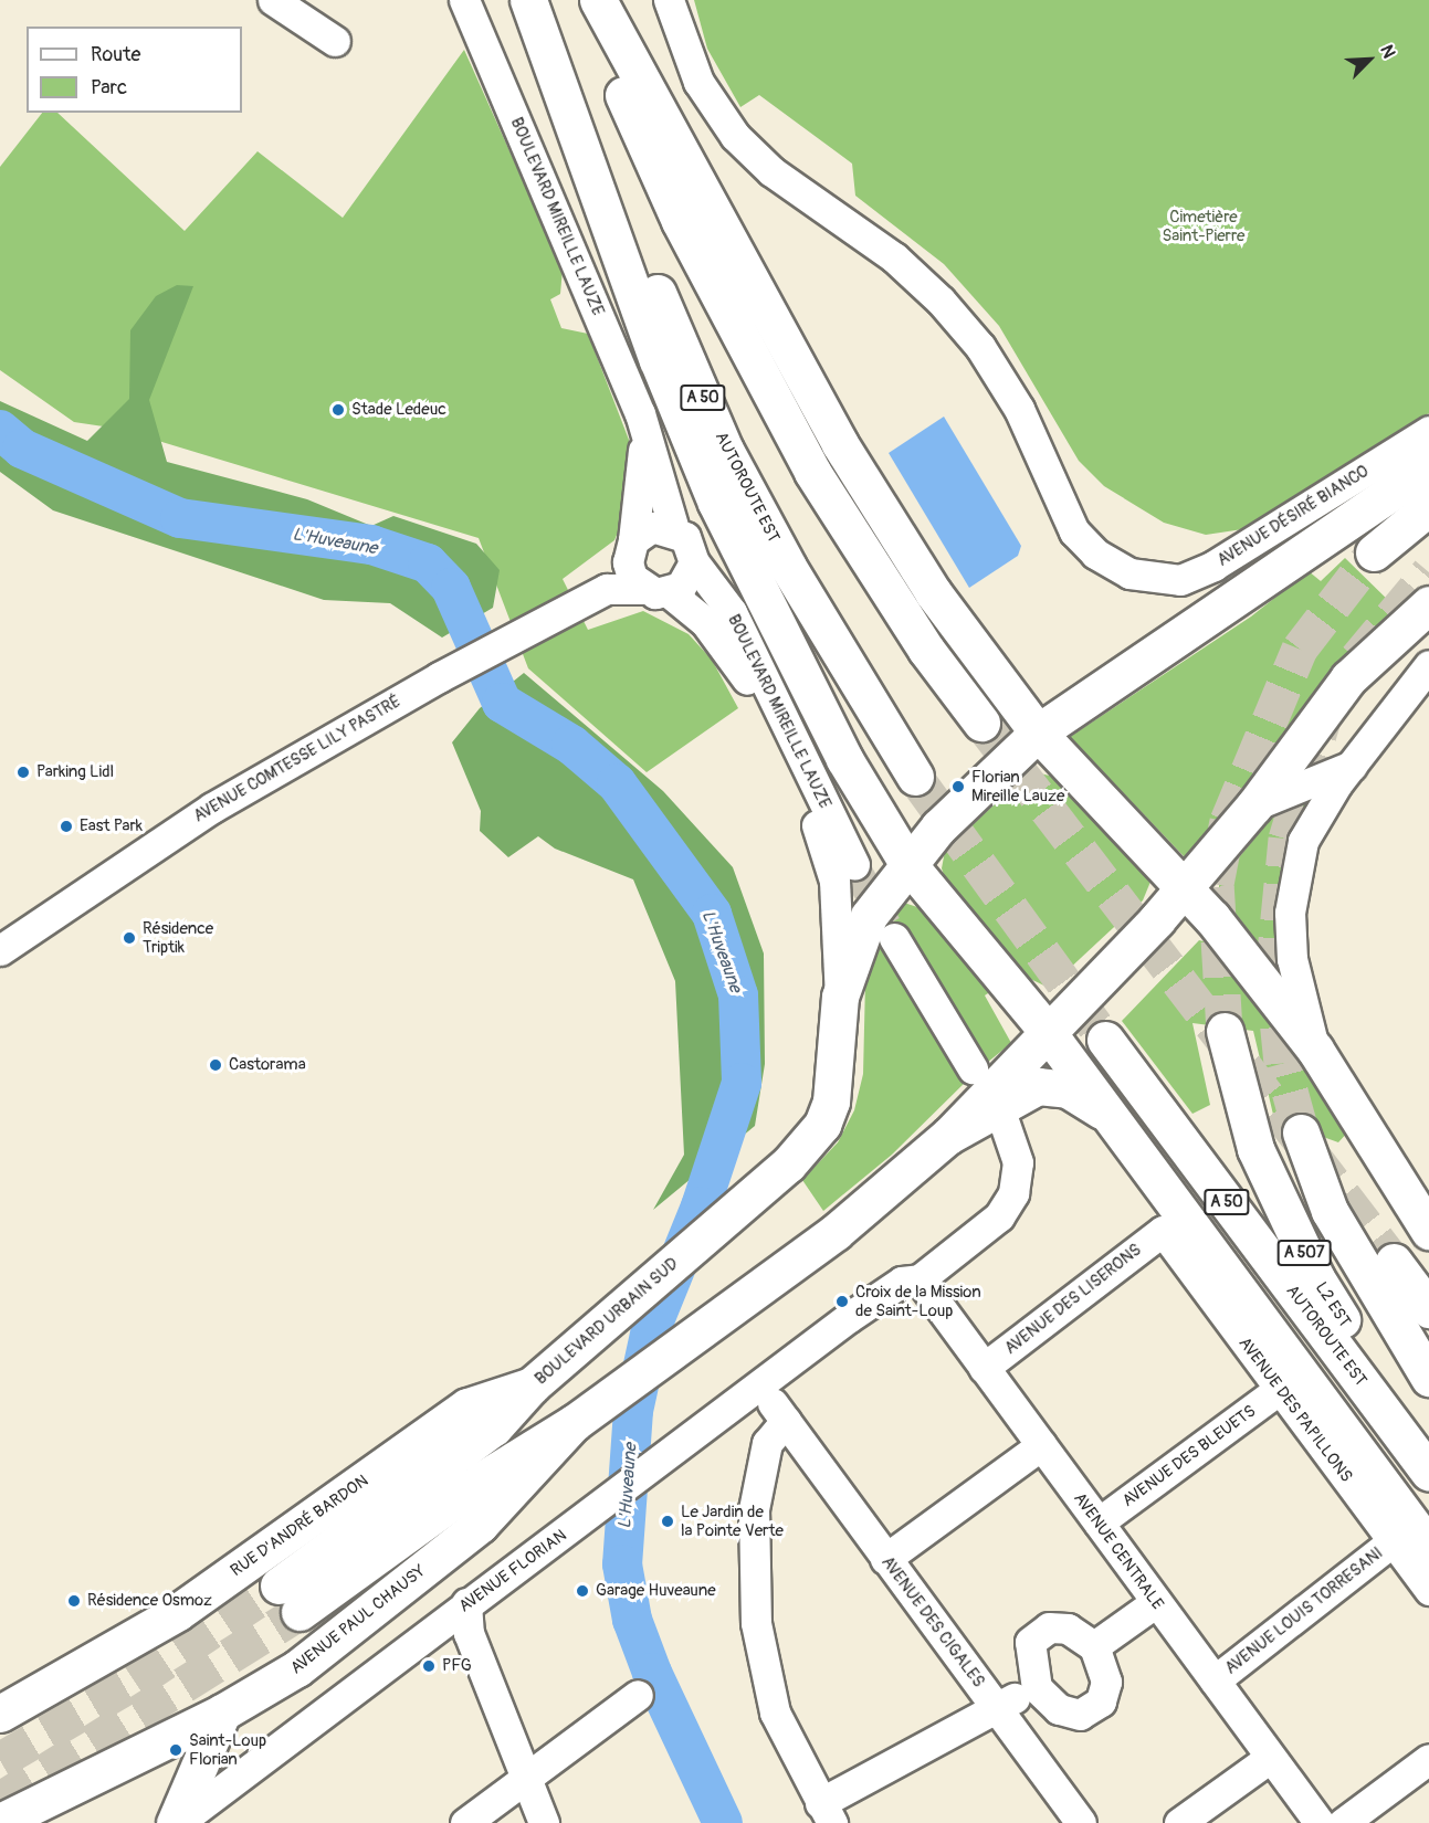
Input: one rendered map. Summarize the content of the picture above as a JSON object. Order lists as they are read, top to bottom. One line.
{"streets":{"main road":["A 50","AUTOROUTE EST","A 507","L2 EST","BOULEVARD URBAIN SUD","RUE D'ANDRÉ BARDON","AVENUE PAUL CHAUSY"],"street":["BOULEVARD MIREILLE LAUZE","AVENUE DÉSIRÉ BIANCO","AVENUE COMTESSE LILY PASTRÉ","AVENUE DES LISERONS","AVENUE DES PAPILLONS","AVENUE DES BLEUETS","AVENUE CENTRALE","AVENUE FLORIAN","AVENUE LOUIS TORRESANI","AVENUE DES CIGALES"]},"crossings":[["BOULEVARD MIREILLE LAUZE","AVENUE COMTESSE LILY PASTRÉ"],["BOULEVARD MIREILLE LAUZE","BOULEVARD URBAIN SUD"],["AVENUE DES LISERONS","AVENUE DES PAPILLONS"],["AVENUE DES LISERONS","AVENUE CENTRALE"],["BOULEVARD URBAIN SUD","RUE D'ANDRÉ BARDON"],["BOULEVARD URBAIN SUD","AVENUE PAUL CHAUSY"],["AVENUE DES PAPILLONS","AVENUE DES BLEUETS"],["AVENUE DES PAPILLONS","AVENUE LOUIS TORRESANI"],["AVENUE DES BLEUETS","AVENUE CENTRALE"],["AVENUE CENTRALE","AVENUE FLORIAN"],["AVENUE CENTRALE","AVENUE LOUIS TORRESANI"]],"water":["L'Huveaune"],"parks":["Cimetière Saint-Pierre"],"places":["Stade Ledeuc","Parking Lidl","Florian Mireille Lauze","East Park","Résidence Triptik","Castorama","Croix de la Mission de Saint-Loup","Le Jardin de la Pointe Verte","Garage Huveaune","Résidence Osmoz","PFG","Saint-Loup Florian"],"legend":["Route","Parc"],"north":"top right"}
